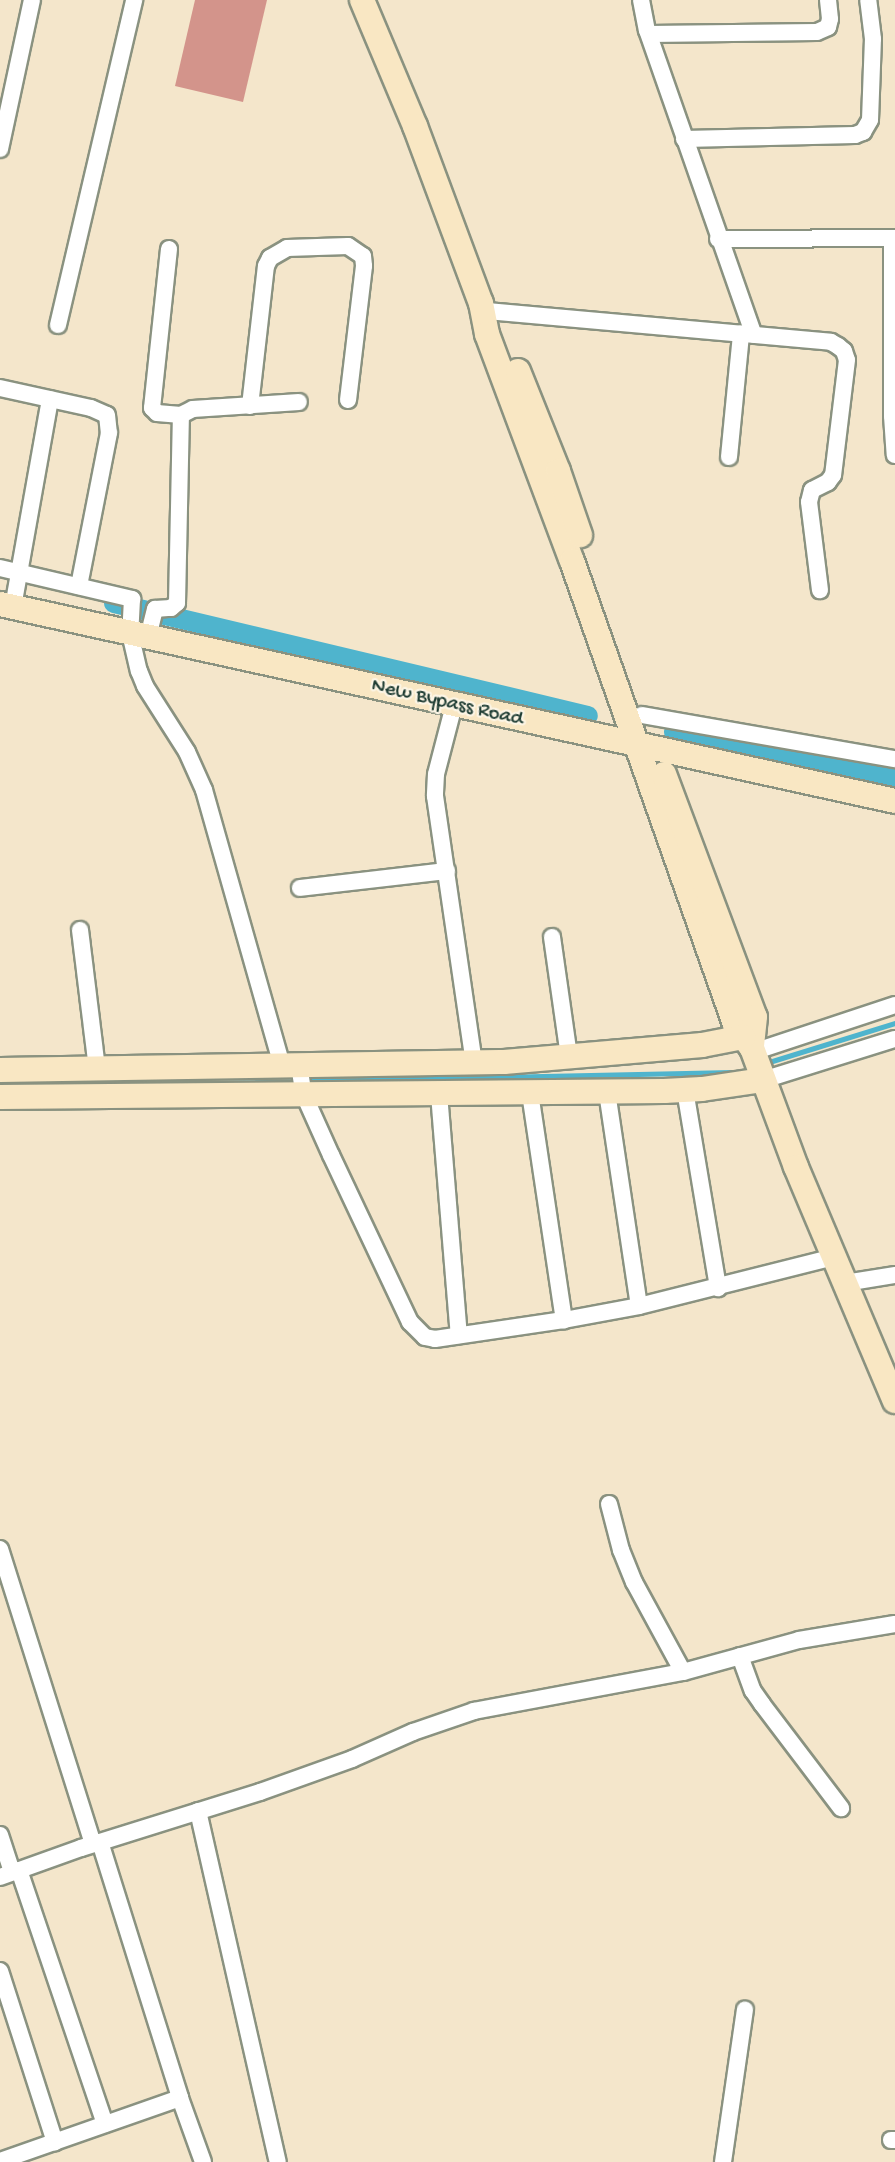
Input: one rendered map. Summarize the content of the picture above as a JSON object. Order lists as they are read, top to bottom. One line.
{"streets":{"street":["New Bypass Road"]}}
